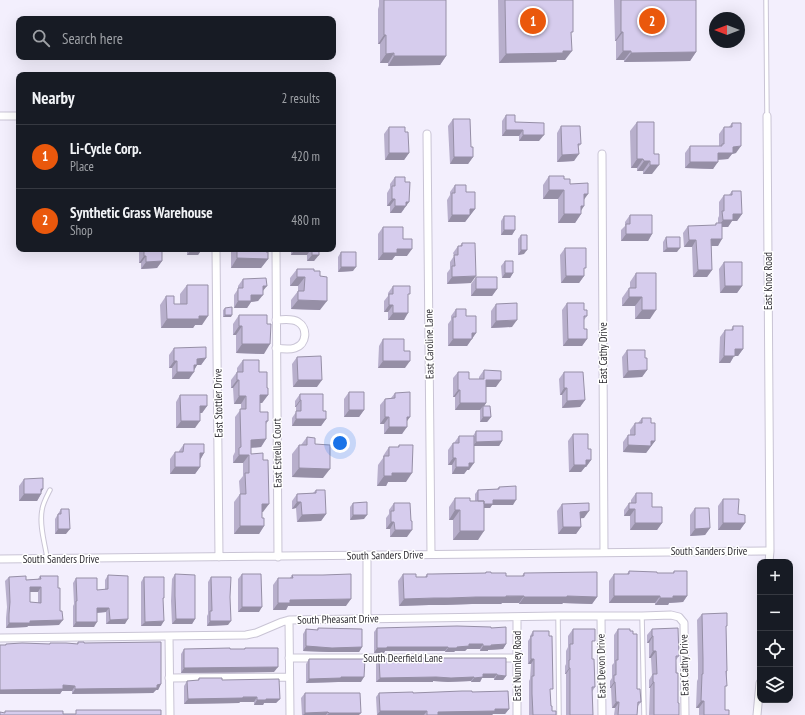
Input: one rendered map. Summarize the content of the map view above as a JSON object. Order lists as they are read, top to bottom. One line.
{"streets":{"street":["East Knox Road","East Caroline Lane","East Cathy Drive","East Stottler Drive","East Estrella Court","South Sanders Drive","South Pheasant Drive","South Deerfield Lane","East Nunnley Road","East Devon Drive"]},"crossings":[["East Knox Road","South Sanders Drive"],["East Caroline Lane","South Sanders Drive"],["East Cathy Drive","South Sanders Drive"],["East Cathy Drive","South Pheasant Drive"],["East Stottler Drive","South Sanders Drive"],["East Estrella Court","South Sanders Drive"],["South Pheasant Drive","East Nunnley Road"],["South Pheasant Drive","East Devon Drive"],["South Deerfield Lane","East Nunnley Road"]],"north":"left","page":{"pins":["1","2"],"search":"Search here","heading":["Nearby","2 results"],"list":[{"mark":"1","name":"Li-Cycle Corp.","note":"Place","value":"420 m"},{"mark":"2","name":"Synthetic Grass Warehouse","note":"Shop","value":"480 m"}],"map_buttons":["+","−"]}}
